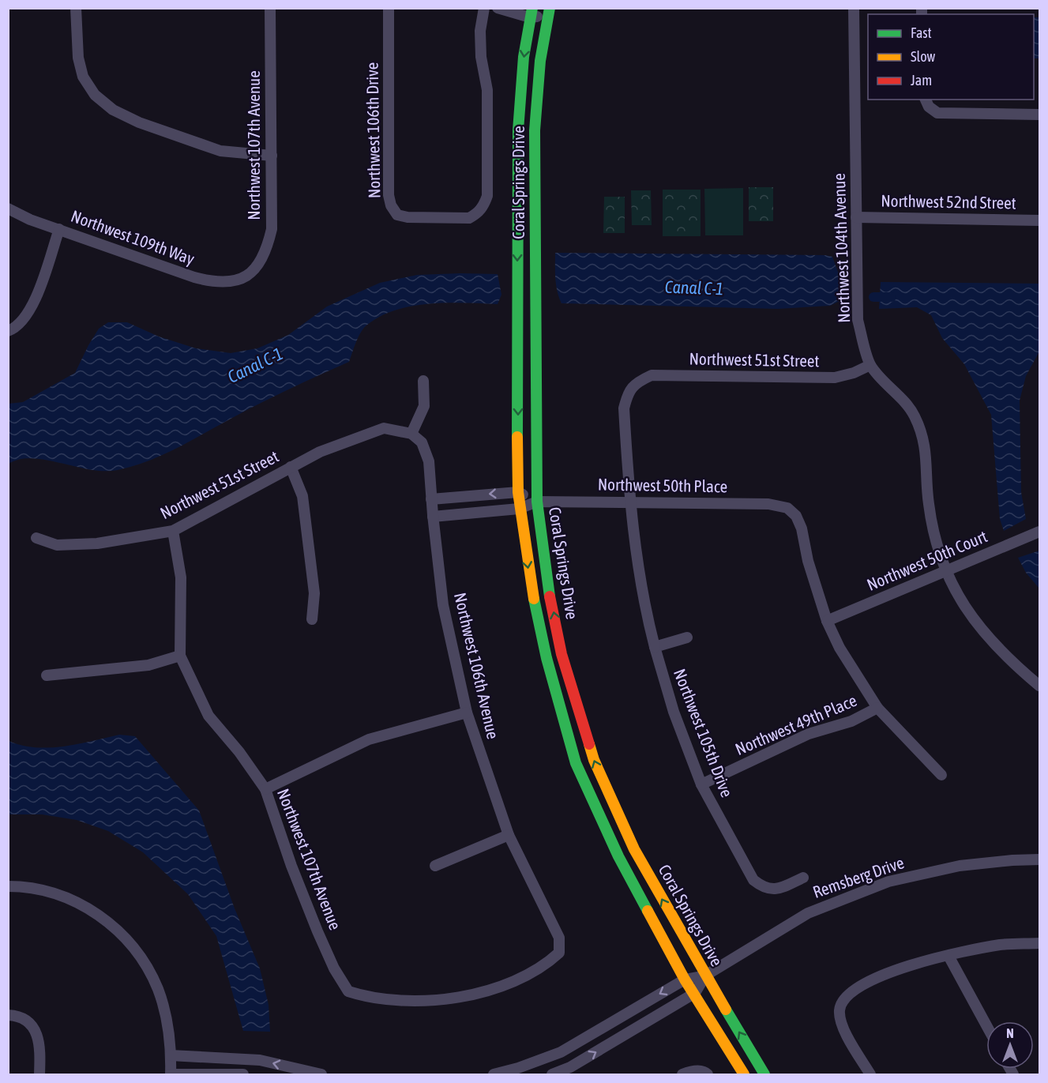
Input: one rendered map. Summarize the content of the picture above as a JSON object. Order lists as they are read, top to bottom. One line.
{"streets":{"main road":["Coral Springs Drive"],"street":["Northwest 106th Drive","Northwest 107th Avenue","Northwest 52nd Street","Northwest 109th Way","Northwest 104th Avenue","Northwest 51st Street","Northwest 50th Place","Northwest 50th Court","Northwest 106th Avenue","Northwest 49th Place","Northwest 105th Drive","Remsberg Drive"]},"crossings":[["Northwest 107th Avenue","Northwest 109th Way"],["Northwest 107th Avenue","Northwest 51st Street"],["Northwest 107th Avenue","Northwest 106th Avenue"],["Coral Springs Drive","Northwest 50th Place"],["Coral Springs Drive","Remsberg Drive"],["Northwest 52nd Street","Northwest 104th Avenue"],["Northwest 104th Avenue","Northwest 51st Street"],["Northwest 104th Avenue","Northwest 50th Court"],["Northwest 51st Street","Northwest 106th Avenue"],["Northwest 51st Street","Northwest 105th Drive"],["Northwest 50th Place","Northwest 50th Court"],["Northwest 50th Place","Northwest 106th Avenue"],["Northwest 50th Place","Northwest 105th Drive"],["Northwest 49th Place","Northwest 105th Drive"]],"water":["Canal C-1"],"legend":["Fast","Slow","Jam"],"north":"top"}
